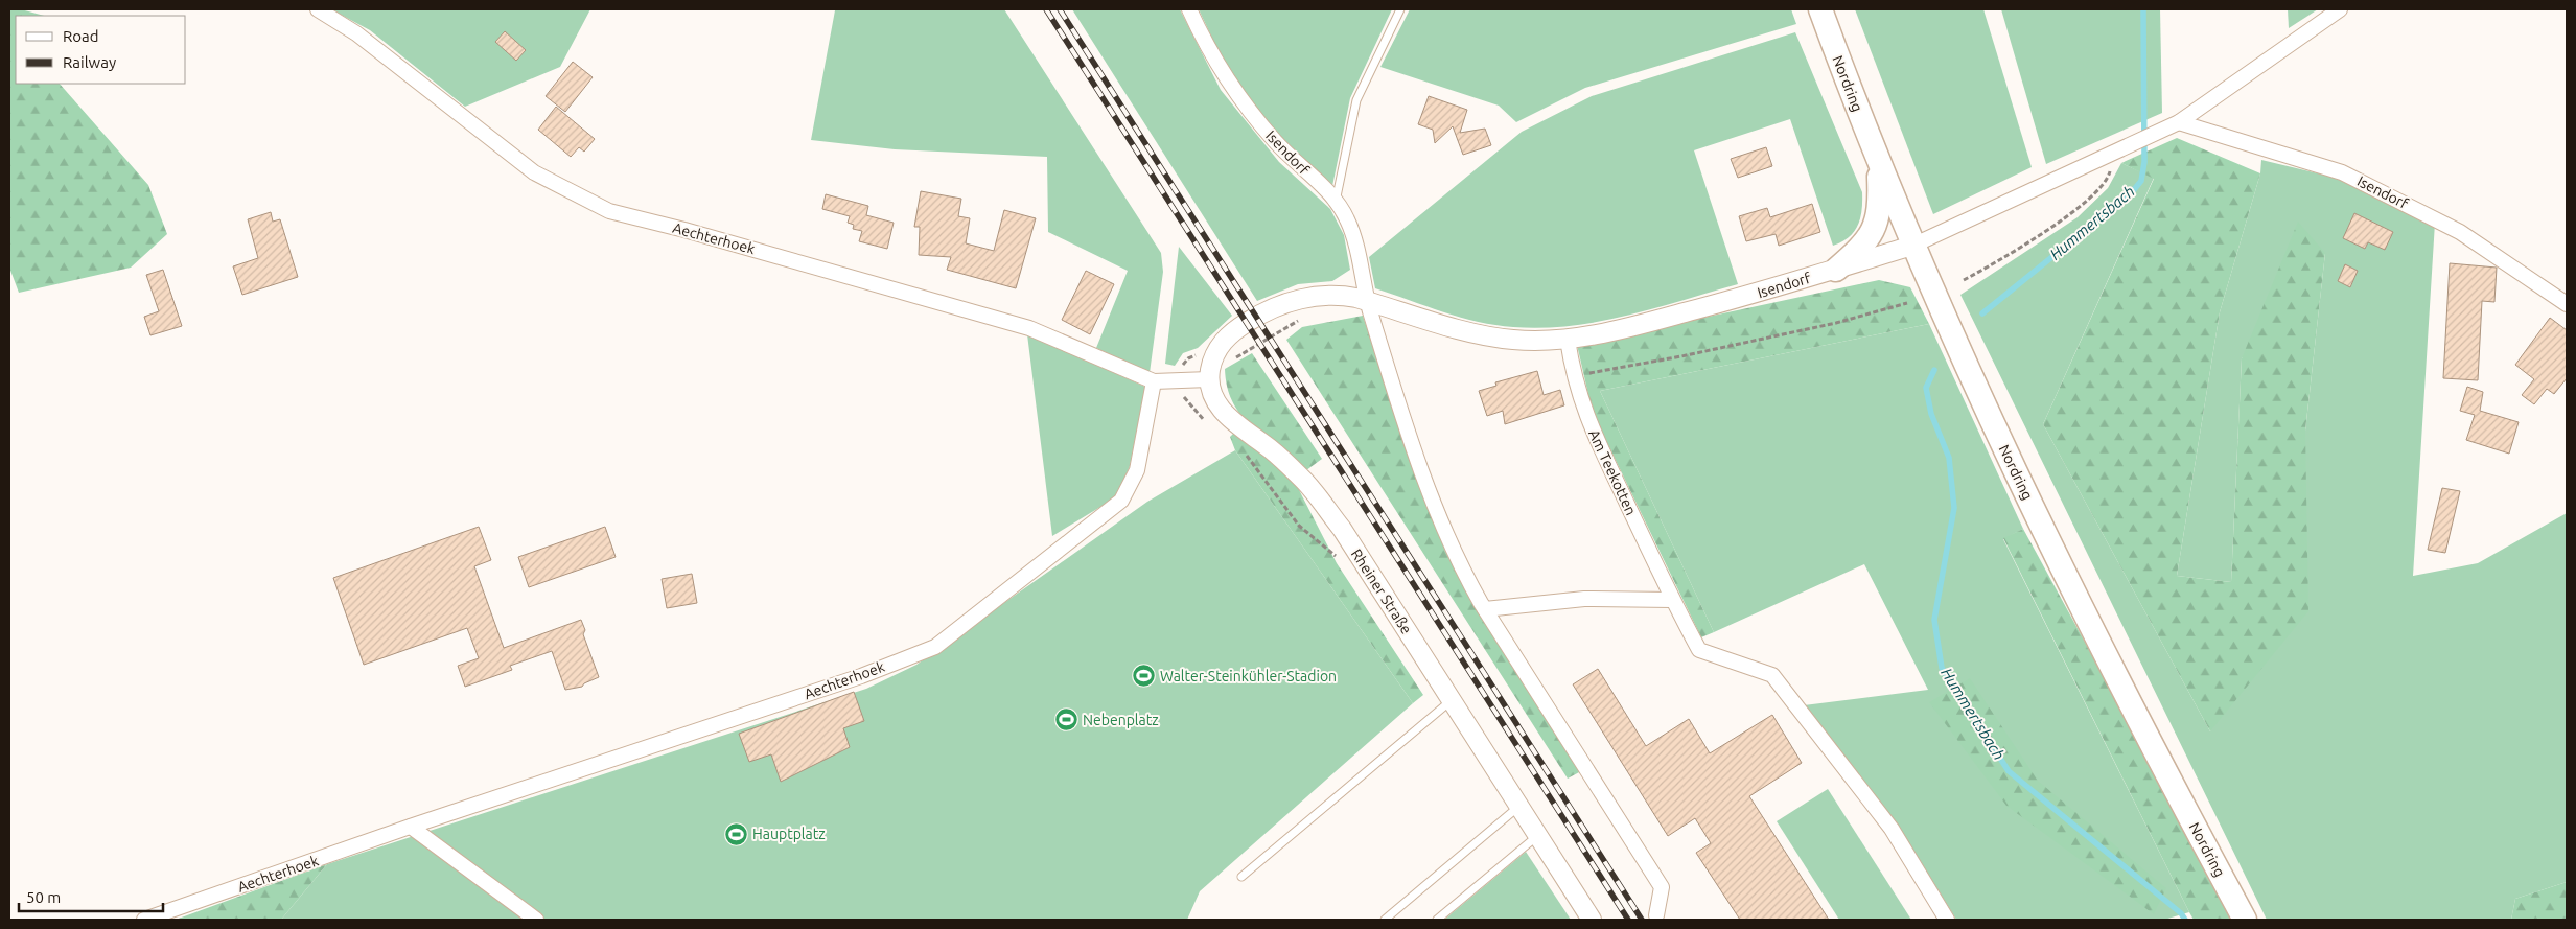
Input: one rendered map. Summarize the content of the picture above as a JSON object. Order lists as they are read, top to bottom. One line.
{"streets":{"main road":["Nordring"],"street":["Isendorf","Aechterhoek","Am Teekotten","Rheiner Straße"]},"crossings":[["Nordring","Isendorf"],["Isendorf","Am Teekotten"],["Isendorf","Rheiner Straße"],["Aechterhoek","Rheiner Straße"]],"water":["Hummertsbach"],"places":{"sports":["Walter-Steinkühler-Stadion","Nebenplatz","Hauptplatz"]},"legend":["Road","Railway"],"scale_bar":"50 m"}
